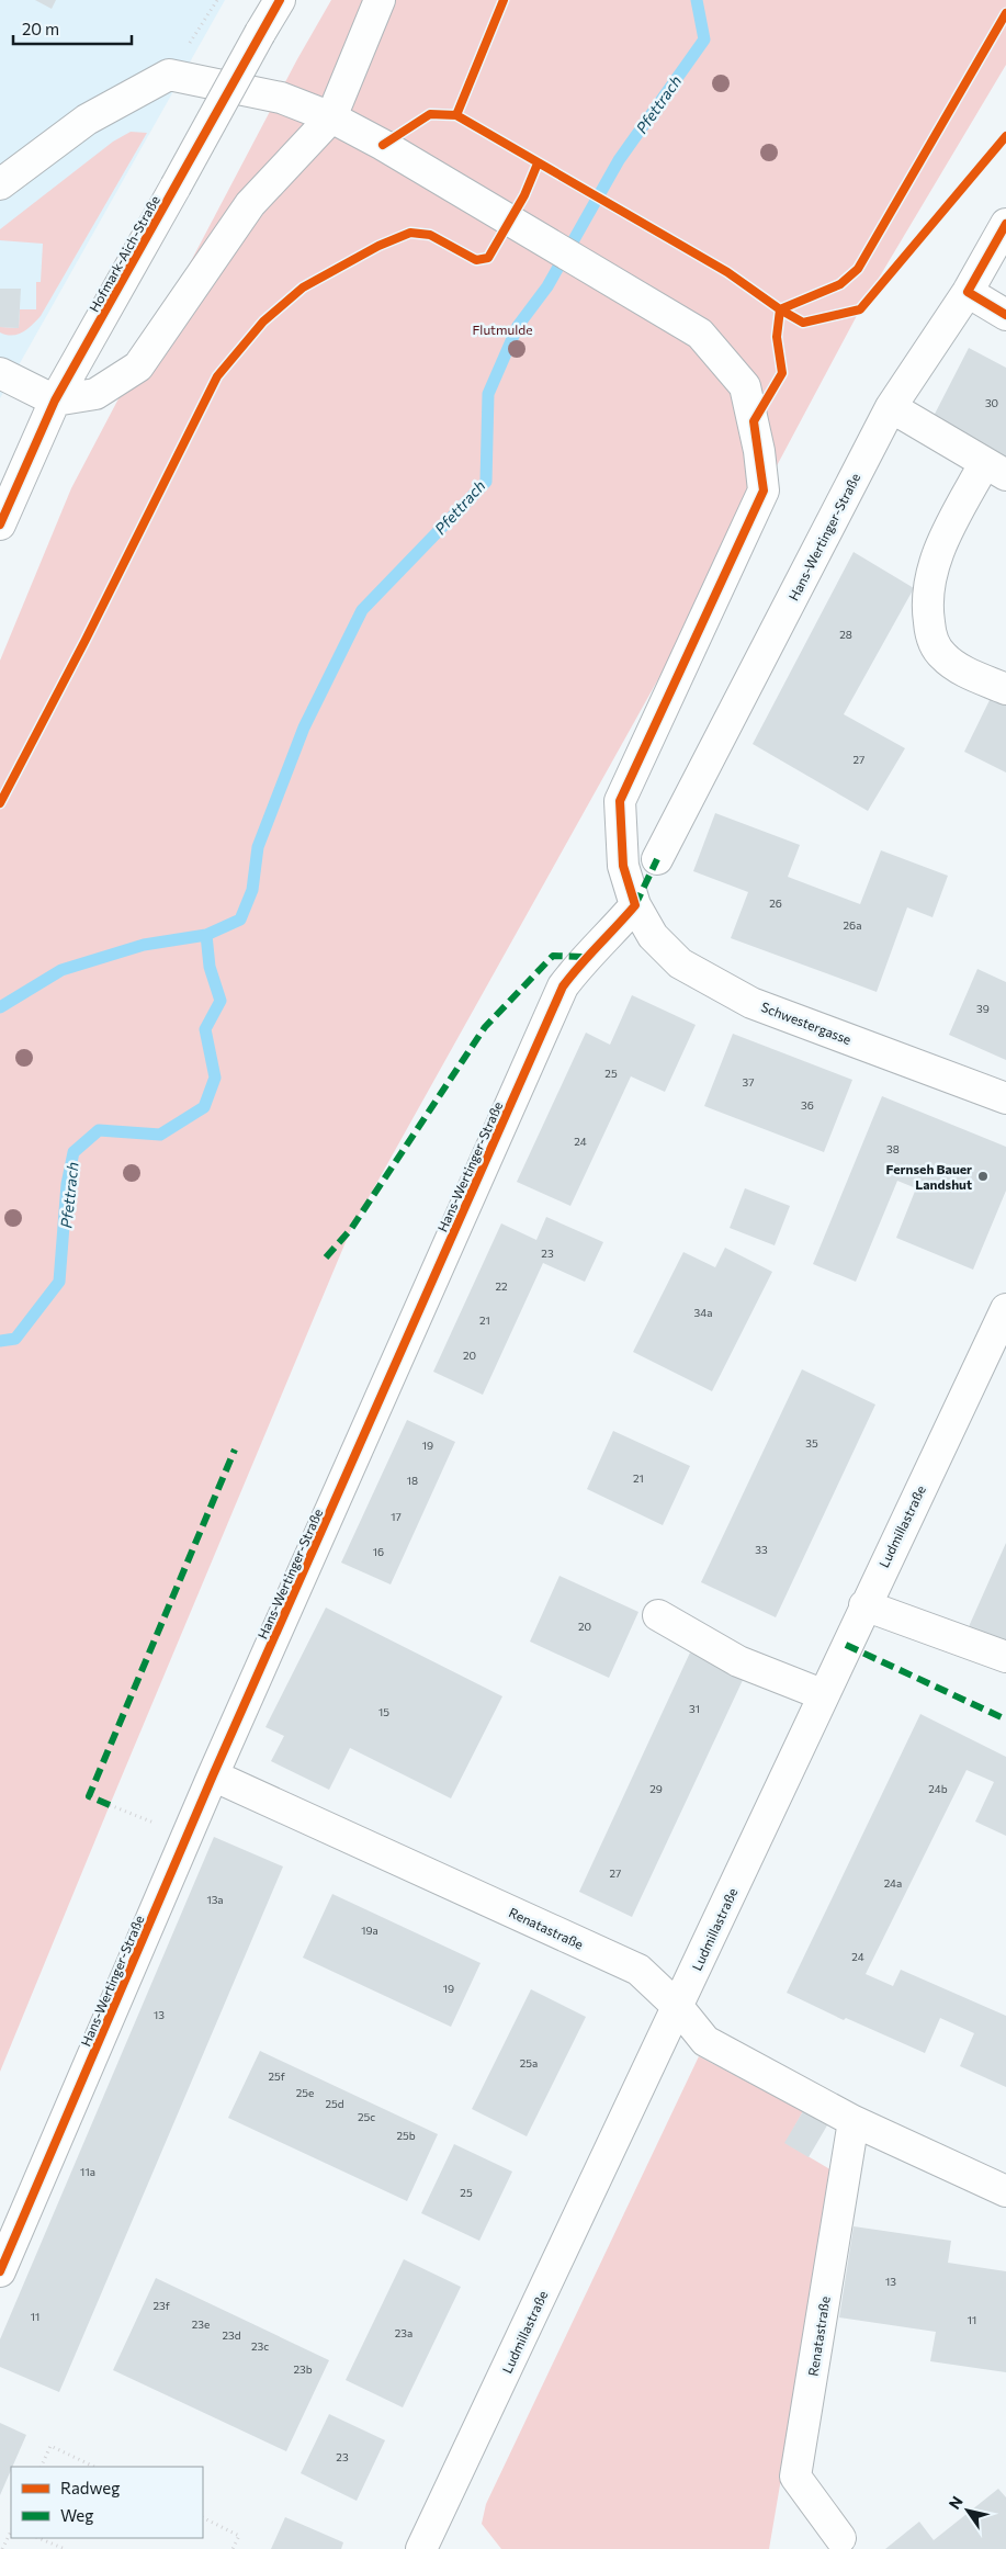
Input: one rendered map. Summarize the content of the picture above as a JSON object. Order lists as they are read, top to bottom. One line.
{"streets":{"street":["Hofmark-Aich-Straße","Hans-Wertinger-Straße","Schwestergasse","Ludmillastraße","Renatastraße"]},"crossings":[["Hans-Wertinger-Straße","Schwestergasse"],["Hans-Wertinger-Straße","Renatastraße"],["Ludmillastraße","Renatastraße"]],"water":["Pfettrach"],"parks":["Flutmulde"],"places":["Fernseh Bauer Landshut"],"house_numbers":["30","28","27","26","26a","39","25","37","36","24","38","23","22","34a","21","20","35","19","21","18","17","33","16","20","31","15","29","24b","27","24a","13a","19a","24","19","13","25a","25f","25e","25d","25c","25b","11a","25","13","23f","11","11","23e","23a","23d","23c","23b","23"],"legend":["Radweg","Weg"],"scale_bar":"20 m","north":"top left"}
